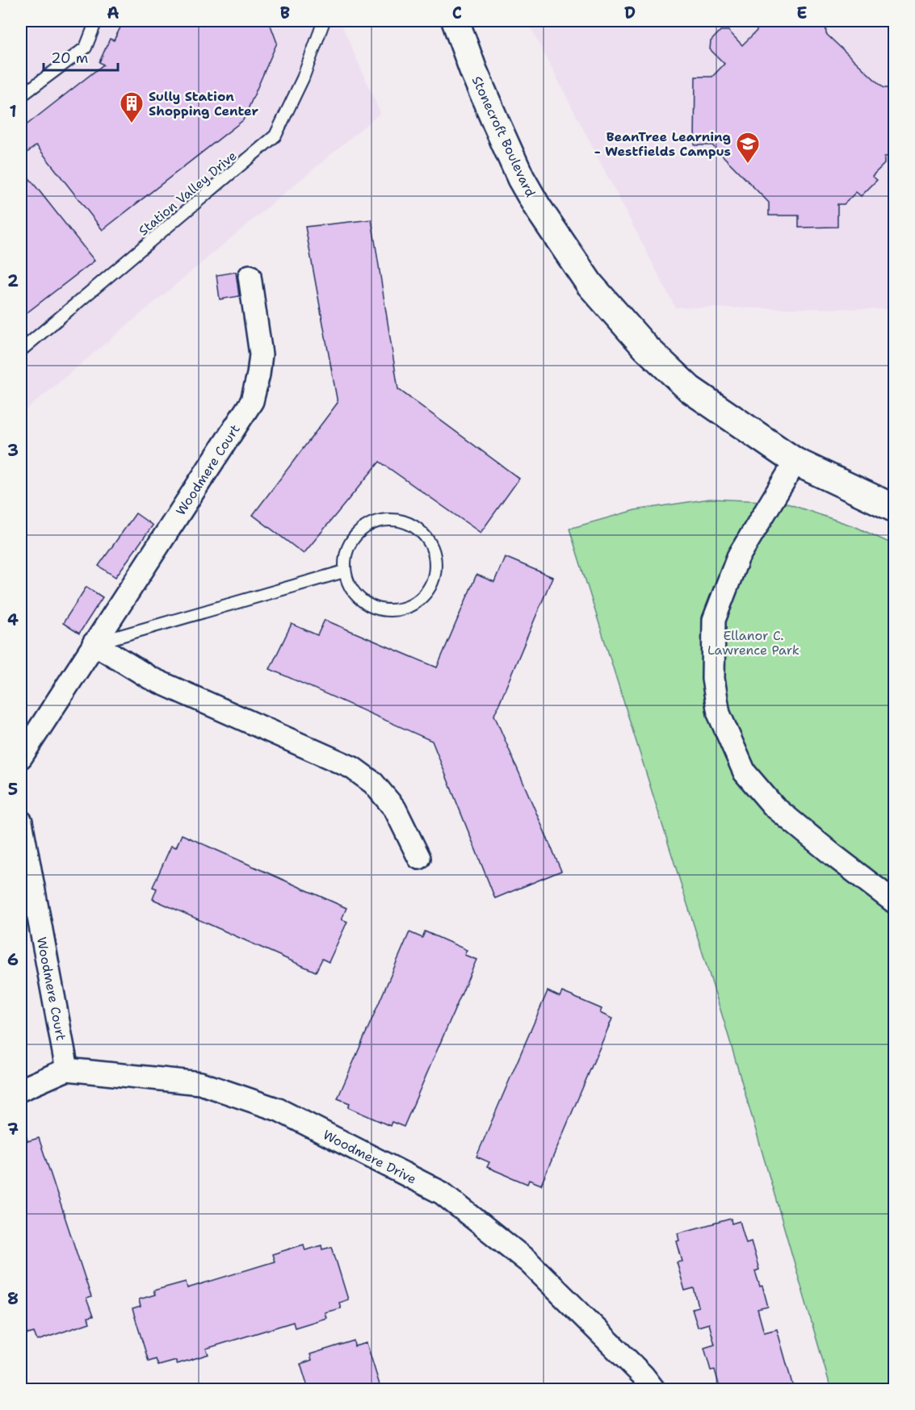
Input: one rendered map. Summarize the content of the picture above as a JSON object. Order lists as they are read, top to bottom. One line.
{"streets":{"main road":["Stonecroft Boulevard"],"street":["Woodmere Court","Woodmere Drive"],"lane":["Station Valley Drive"]},"crossings":[["Woodmere Court","Woodmere Drive"]],"parks":["Ellanor C. Lawrence Park"],"places":{"building":["Sully Station Shopping Center"],"school or university":["BeanTree Learning - Westfields Campus"]},"scale_bar":"20 m","grid":{"columns":["A","B","C","D","E"],"rows":["1","2","3","4","5","6","7","8"]}}
